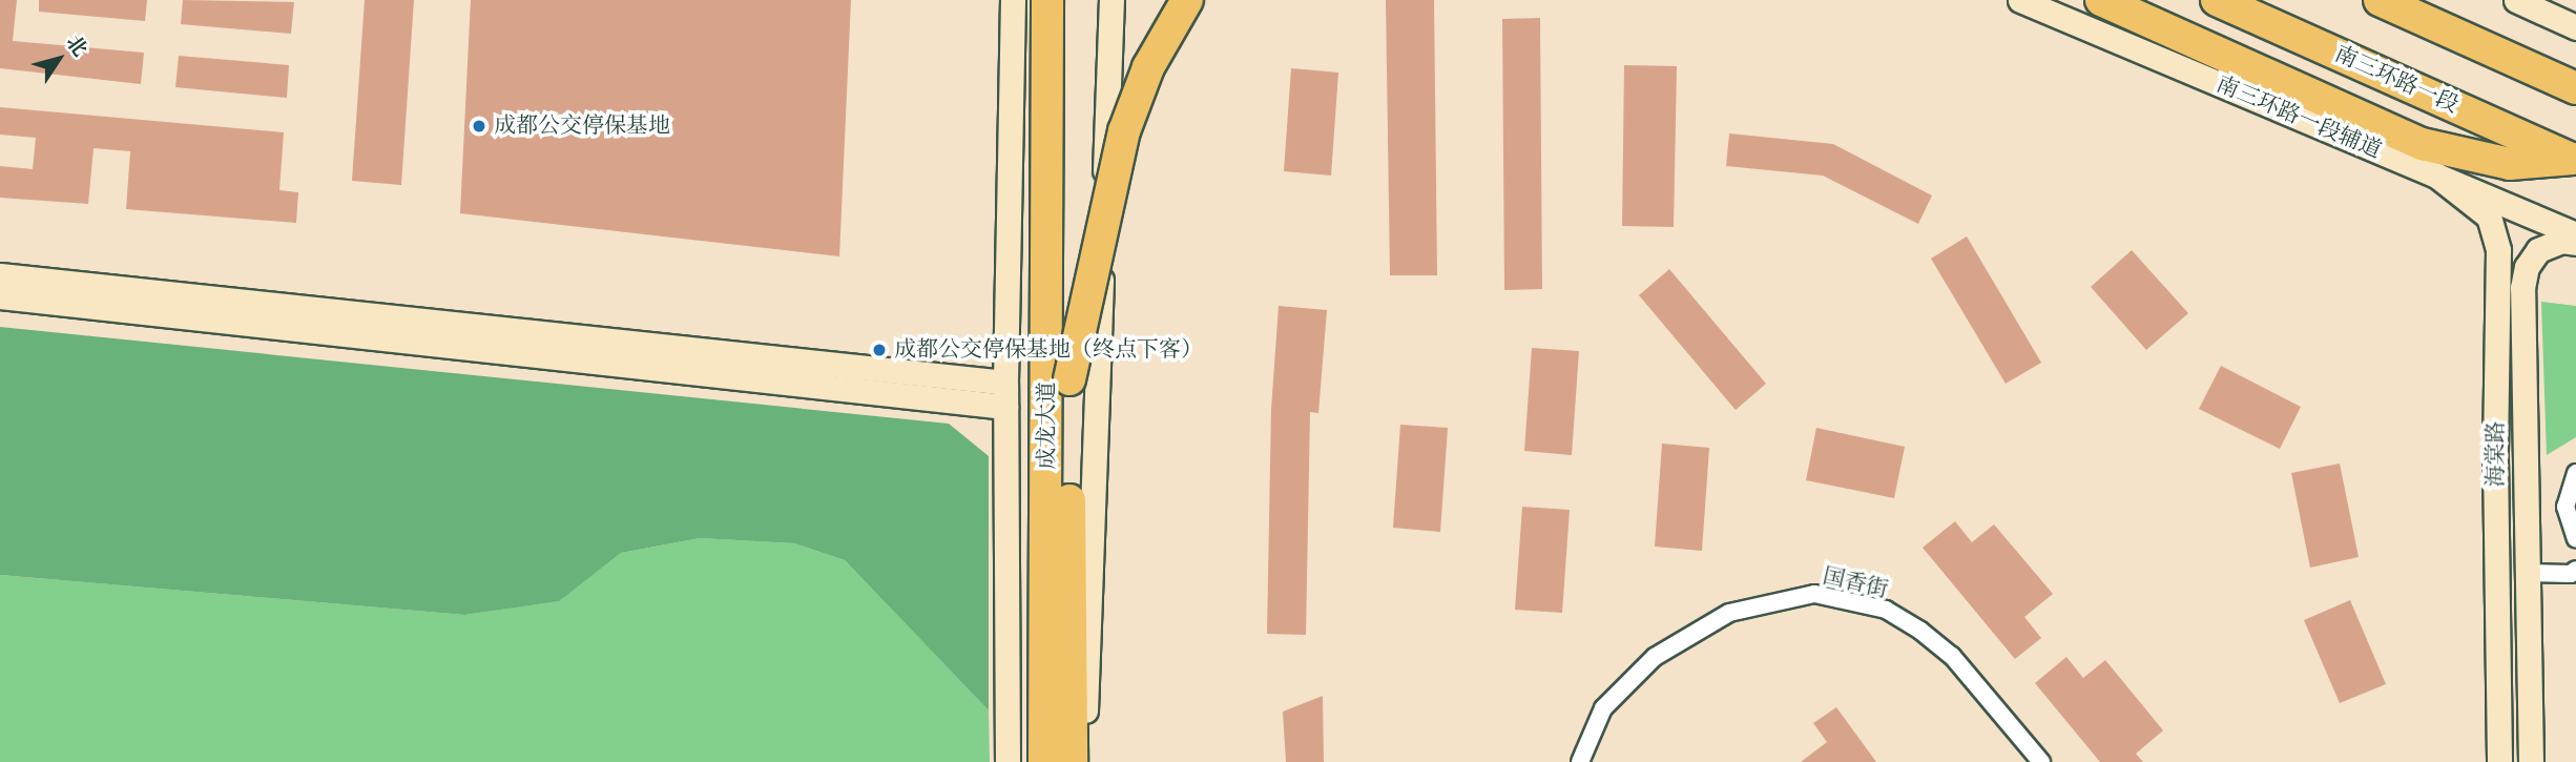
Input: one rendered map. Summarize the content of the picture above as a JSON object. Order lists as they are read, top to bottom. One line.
{"streets":{"highway":["南三环路一段","成龙大道"],"main road":["南三环路一段辅道","海棠路"],"street":["国香街"]},"crossings":[["南三环路一段辅道","海棠路"]],"places":["成都公交停保基地","成都公交停保基地（终点下客）"],"north":"top right"}
